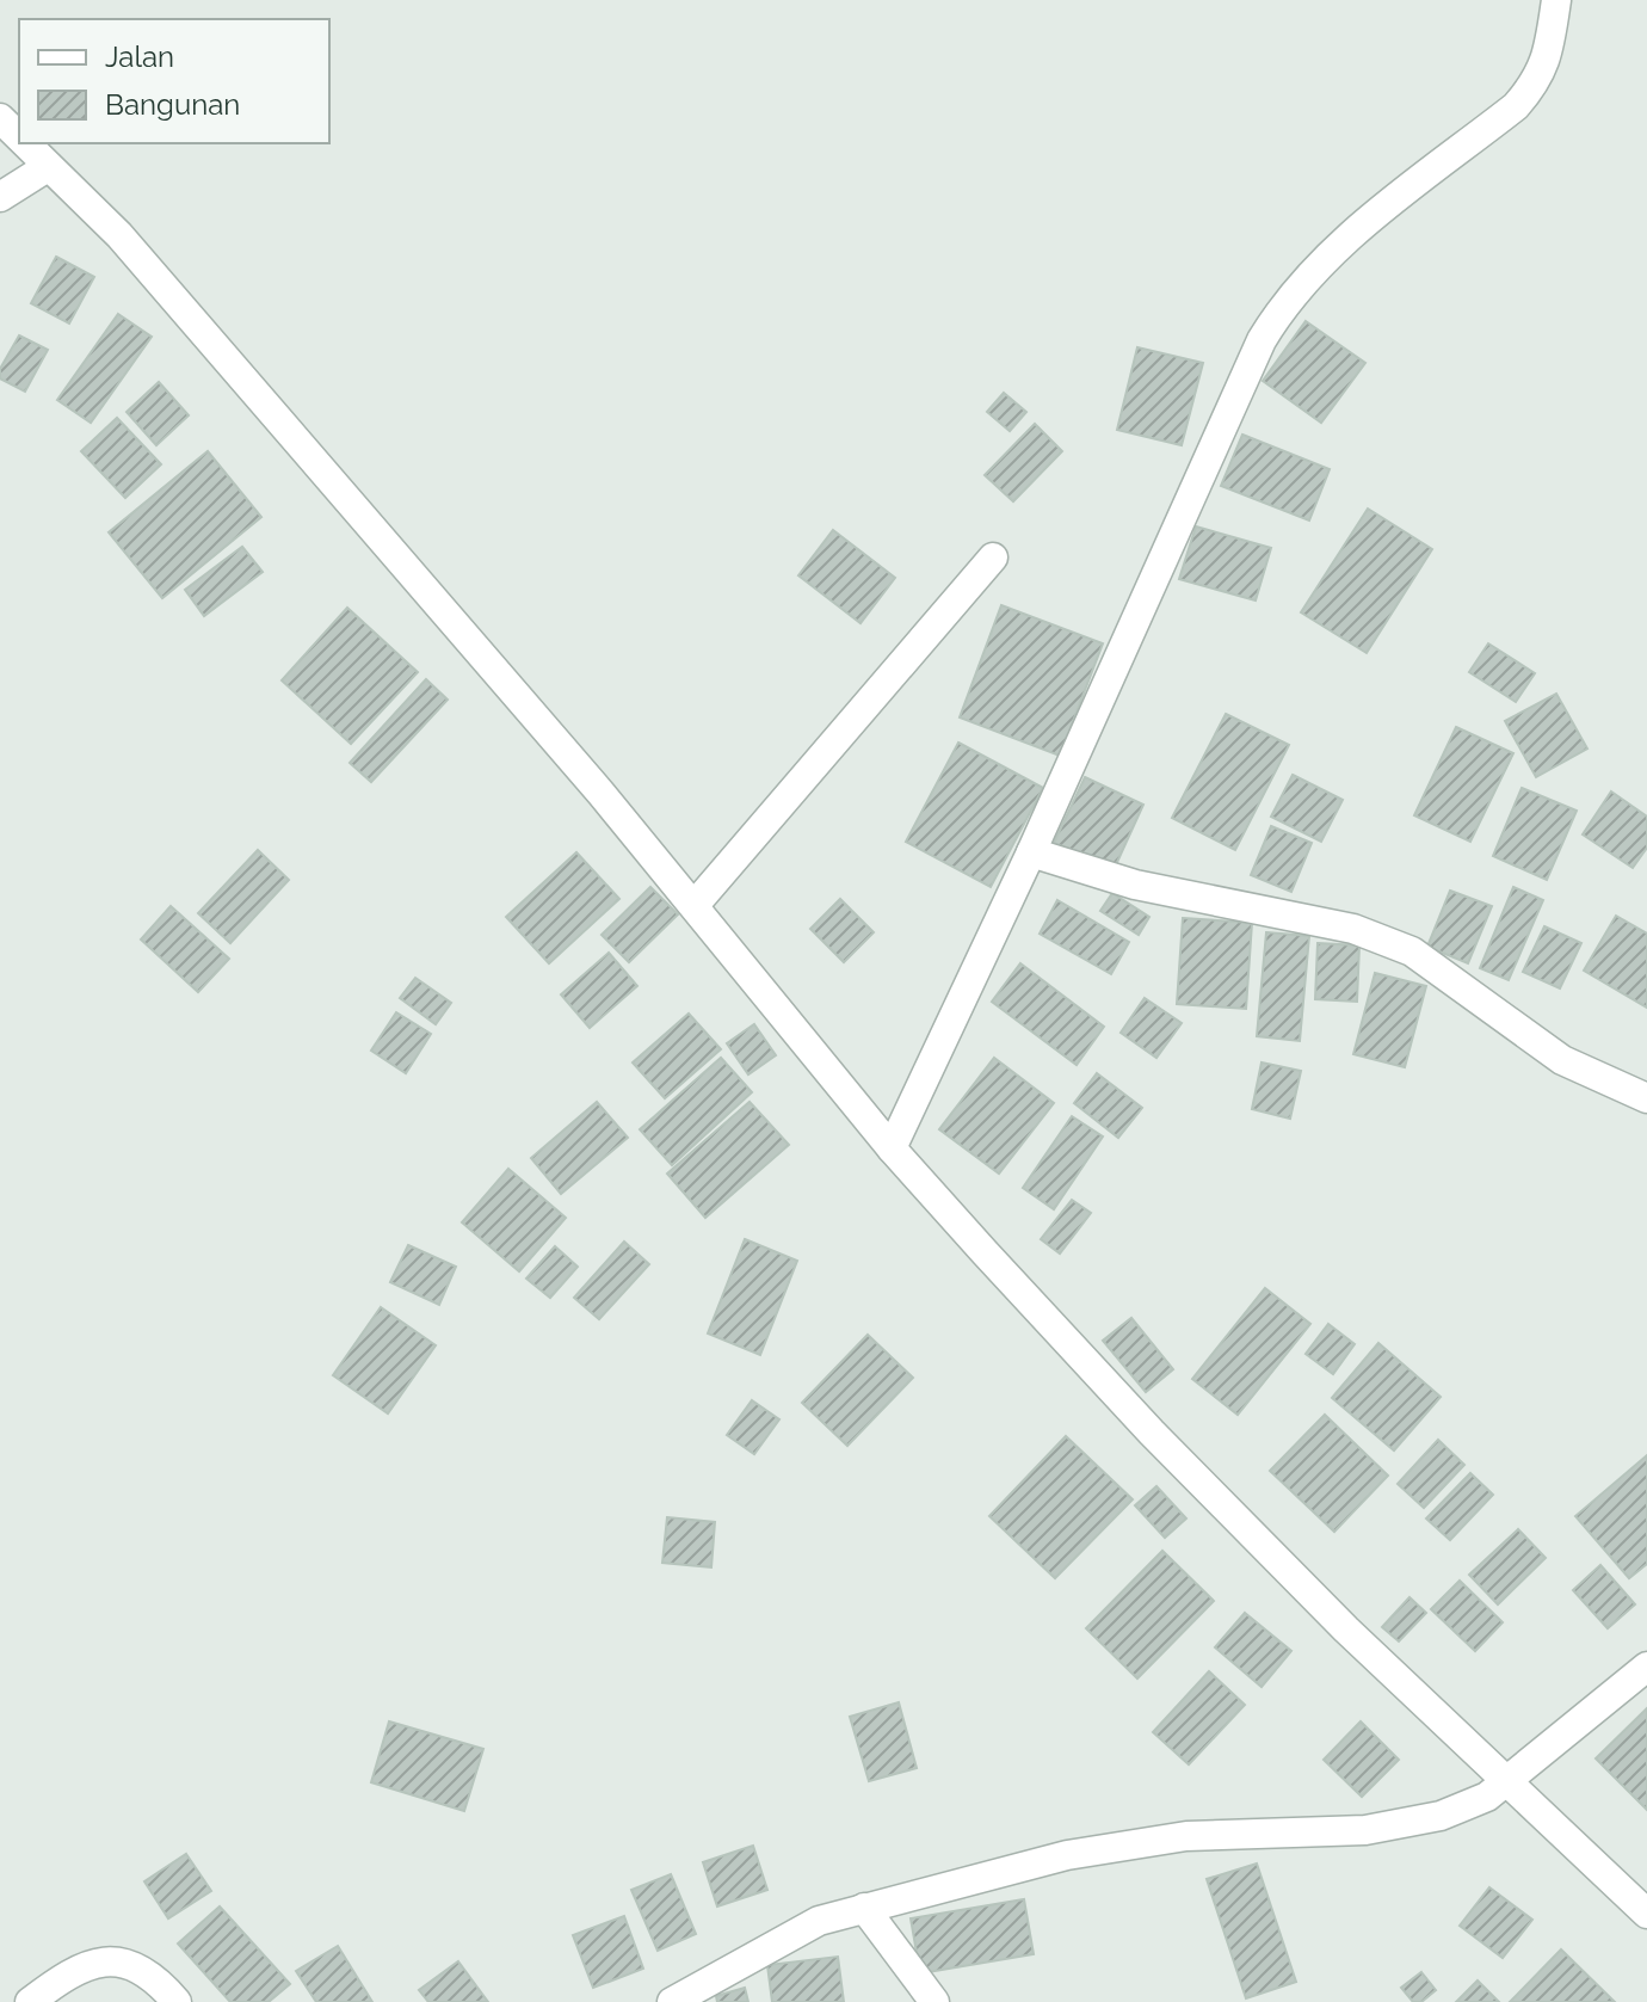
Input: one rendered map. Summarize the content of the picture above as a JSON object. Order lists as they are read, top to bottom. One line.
{"legend":["Jalan","Bangunan"]}
